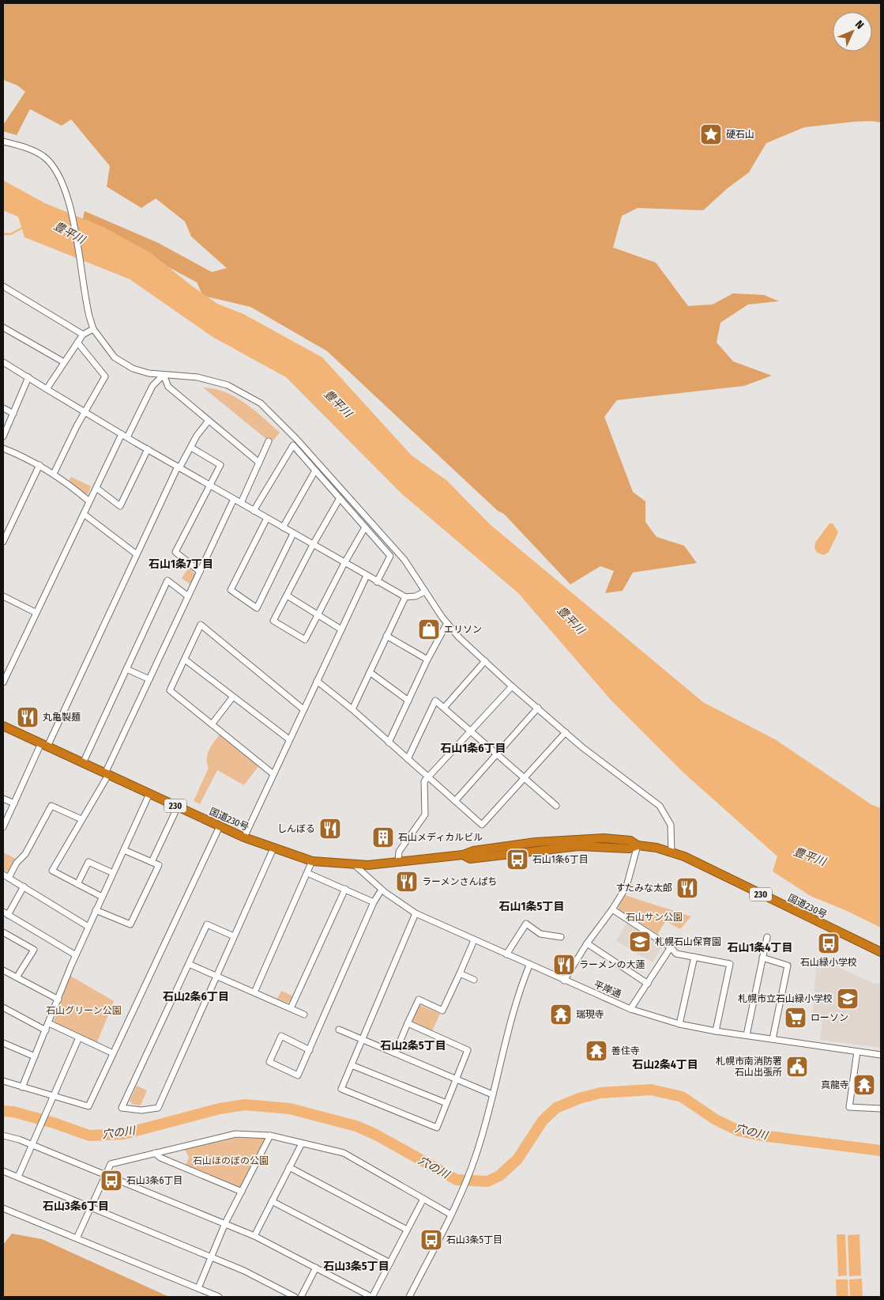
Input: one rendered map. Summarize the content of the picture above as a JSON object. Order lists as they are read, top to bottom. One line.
{"streets":{"highway":["230","国道230号"],"street":["平岸通"]},"crossings":[["国道230号","平岸通"]],"districts":["石山1条7丁目","石山1条6丁目","石山1条5丁目","石山1条4丁目","石山2条6丁目","石山2条5丁目","石山2条4丁目","石山3条6丁目","石山3条5丁目"],"water":["豊平川","穴の川"],"parks":["石山サン公園","石山グリーン公園","石山ほのぼの公園"],"places":{"place":["硬石山"],"shop":["エリソン"],"restaurant":["丸亀製麺","しんぼる","ラーメンさんぱち","すたみな太郎","ラーメンの大蓮"],"building":["石山メディカルビル"],"bus stop":["石山1条6丁目","石山緑小学校","石山3条6丁目","石山3条5丁目"],"school or university":["札幌石山保育園","札幌市立石山緑小学校"],"temple":["瑞現寺","善住寺","真龍寺"],"supermarket":["ローソン"],"public building":["札幌市南消防署 石山出張所"]},"north":"top right"}
